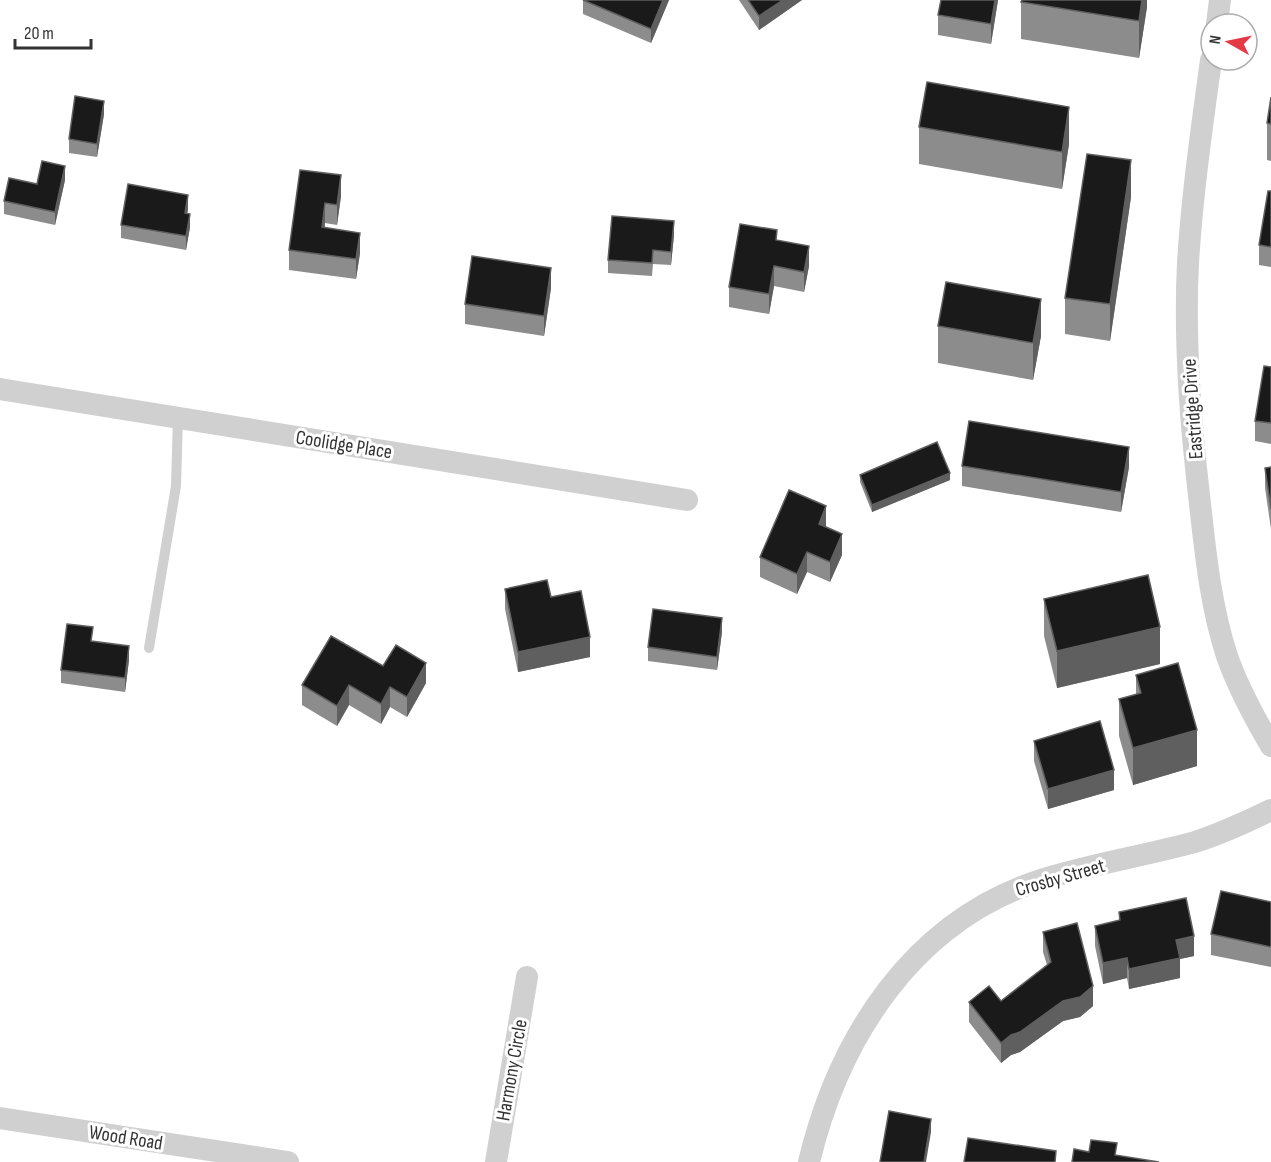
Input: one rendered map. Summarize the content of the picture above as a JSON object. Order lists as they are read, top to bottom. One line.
{"streets":{"street":["Eastridge Drive","Coolidge Place","Crosby Street","Harmony Circle","Wood Road"]},"scale_bar":"20 m","north":"left"}
